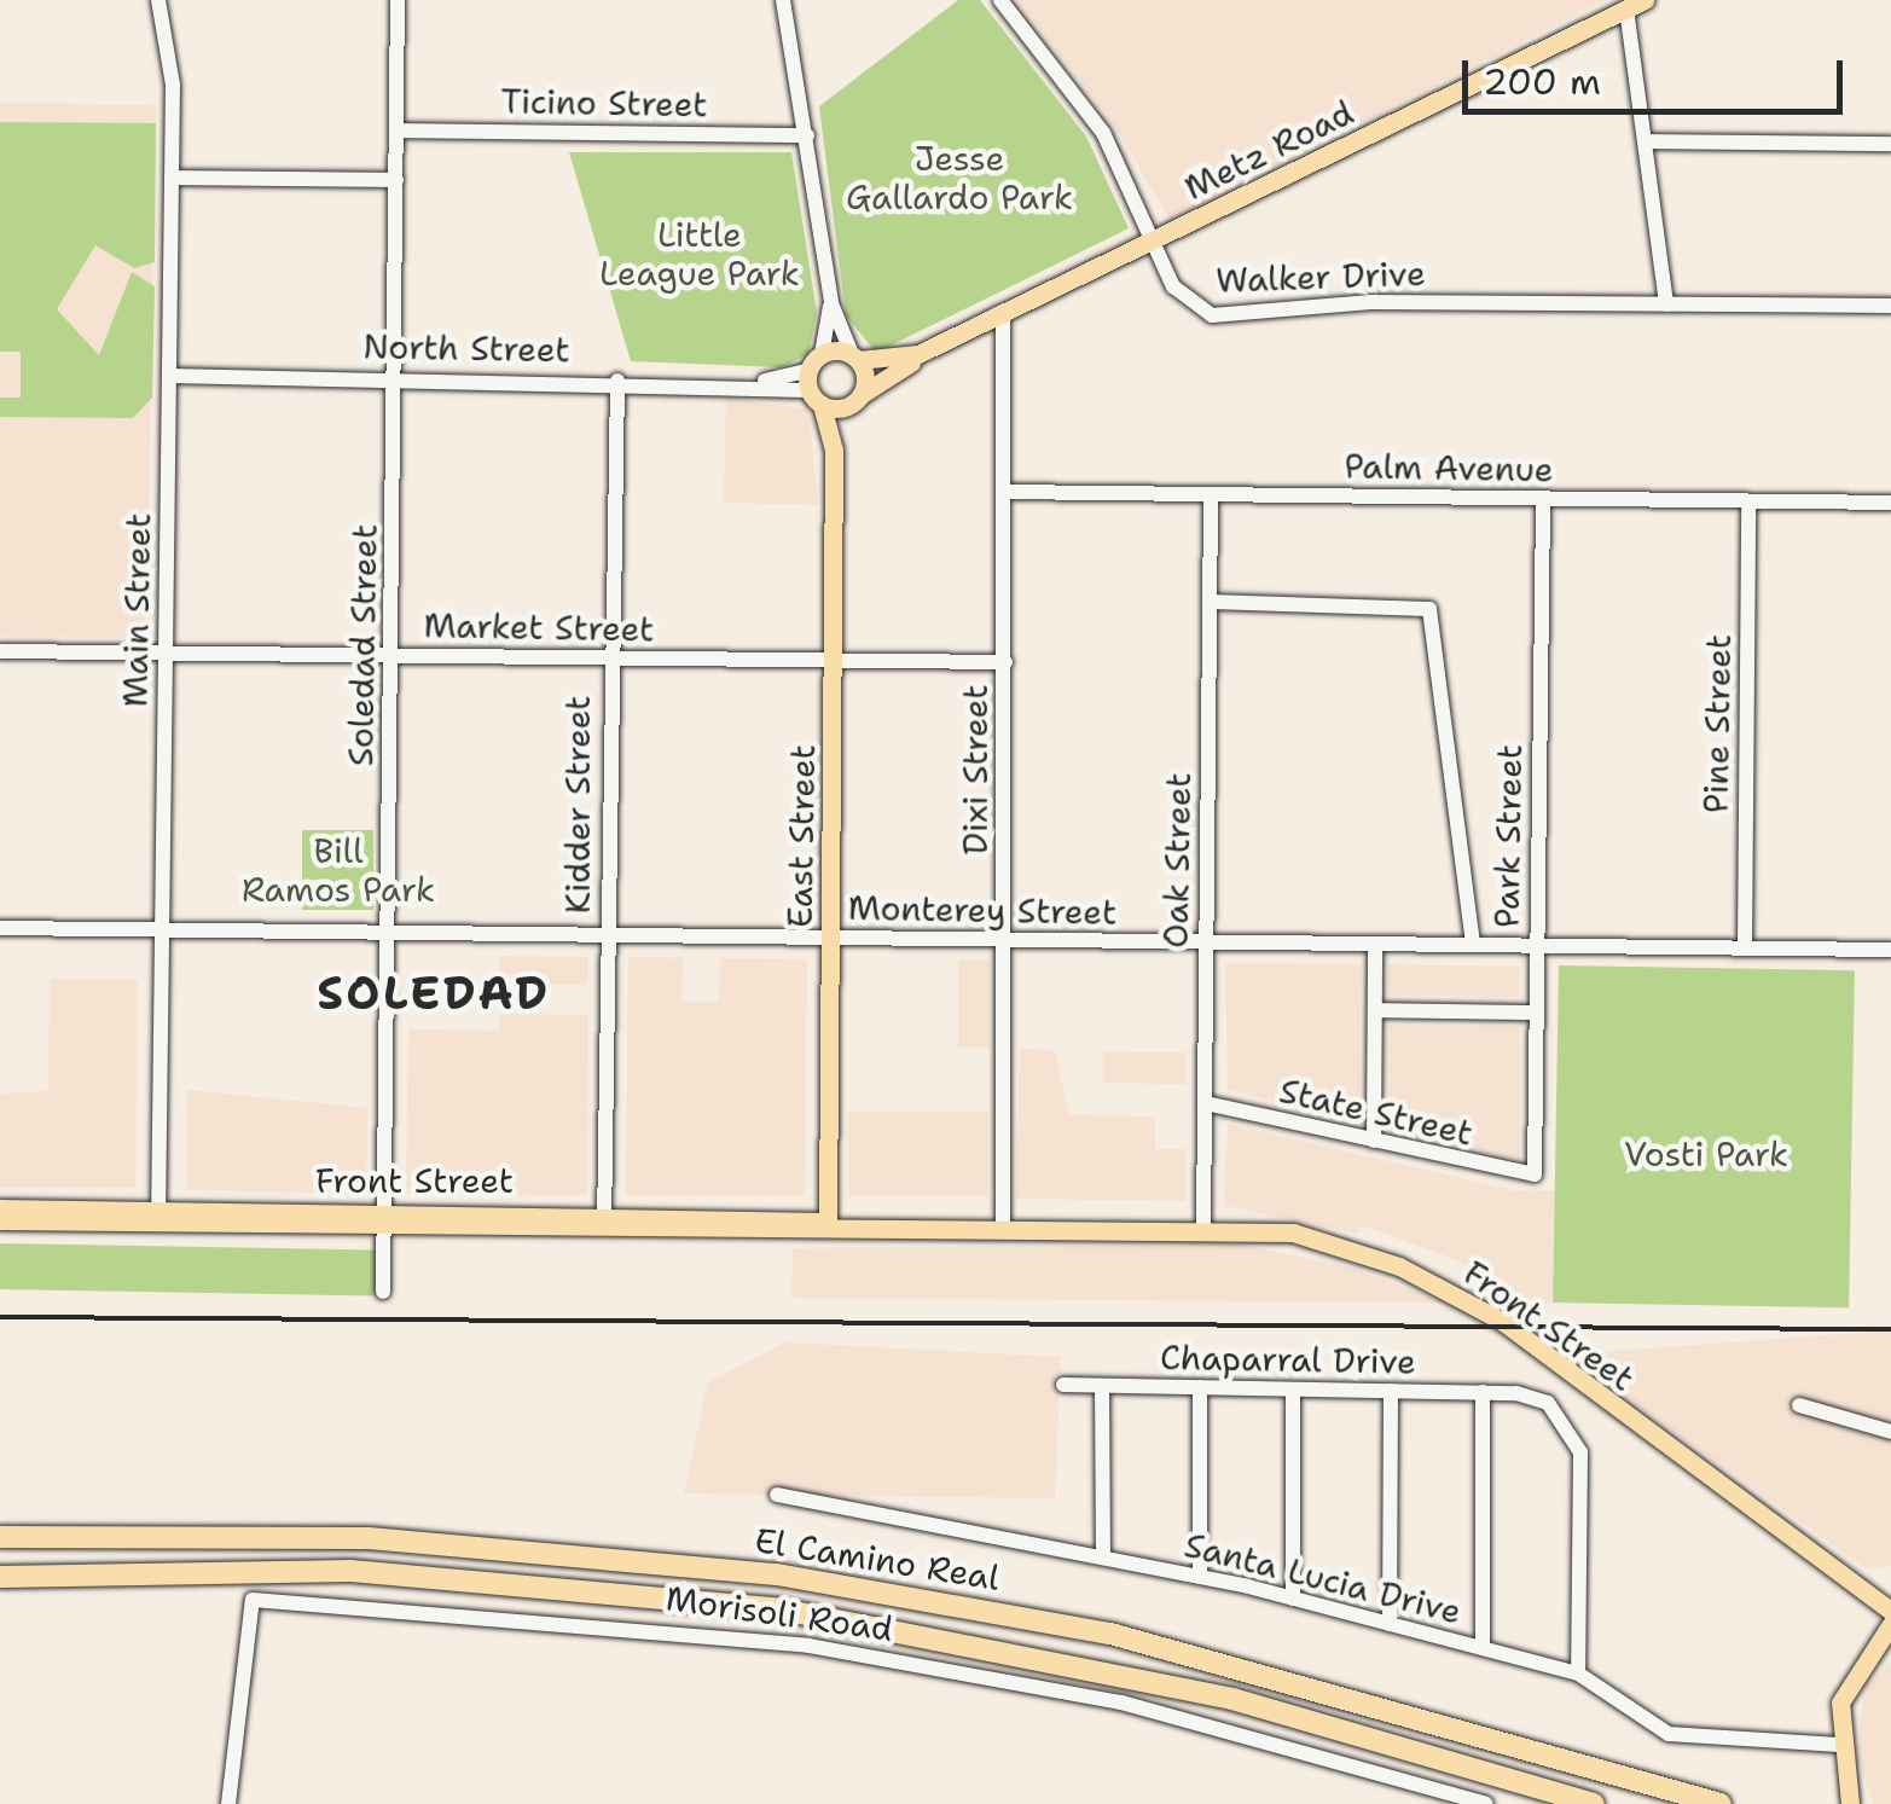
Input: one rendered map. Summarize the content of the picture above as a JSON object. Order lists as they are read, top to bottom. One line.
{"streets":{"highway":["El Camino Real"],"main road":["Metz Road","East Street","Front Street"],"street":["Ticino Street","Walker Drive","North Street","Palm Avenue","Main Street","Market Street","Soledad Street","Pine Street","Dixi Street","Kidder Street","Park Street","Oak Street","Monterey Street","State Street","Chaparral Drive","Santa Lucia Drive","Morisoli Road"]},"crossings":[["Ticino Street","Soledad Street"],["Metz Road","Walker Drive"],["Metz Road","Dixi Street"],["Metz Road","East Street"],["North Street","Main Street"],["North Street","Soledad Street"],["North Street","Kidder Street"],["North Street","East Street"],["Palm Avenue","Pine Street"],["Palm Avenue","Dixi Street"],["Palm Avenue","Park Street"],["Palm Avenue","Oak Street"],["Main Street","Market Street"],["Main Street","Monterey Street"],["Main Street","Front Street"],["Market Street","Soledad Street"],["Market Street","Dixi Street"],["Market Street","Kidder Street"],["Market Street","East Street"],["Soledad Street","Monterey Street"],["Soledad Street","Front Street"],["Pine Street","Monterey Street"],["Dixi Street","Monterey Street"],["Dixi Street","Front Street"],["Kidder Street","Monterey Street"],["Kidder Street","Front Street"],["East Street","Monterey Street"],["East Street","Front Street"],["Park Street","Monterey Street"],["Park Street","State Street"],["Oak Street","Monterey Street"],["Oak Street","State Street"],["Oak Street","Front Street"],["Chaparral Drive","Santa Lucia Drive"]],"districts":["SOLEDAD"],"parks":["Jesse Gallardo Park","Little League Park","Bill Ramos Park","Vosti Park"],"scale_bar":"200 m"}
